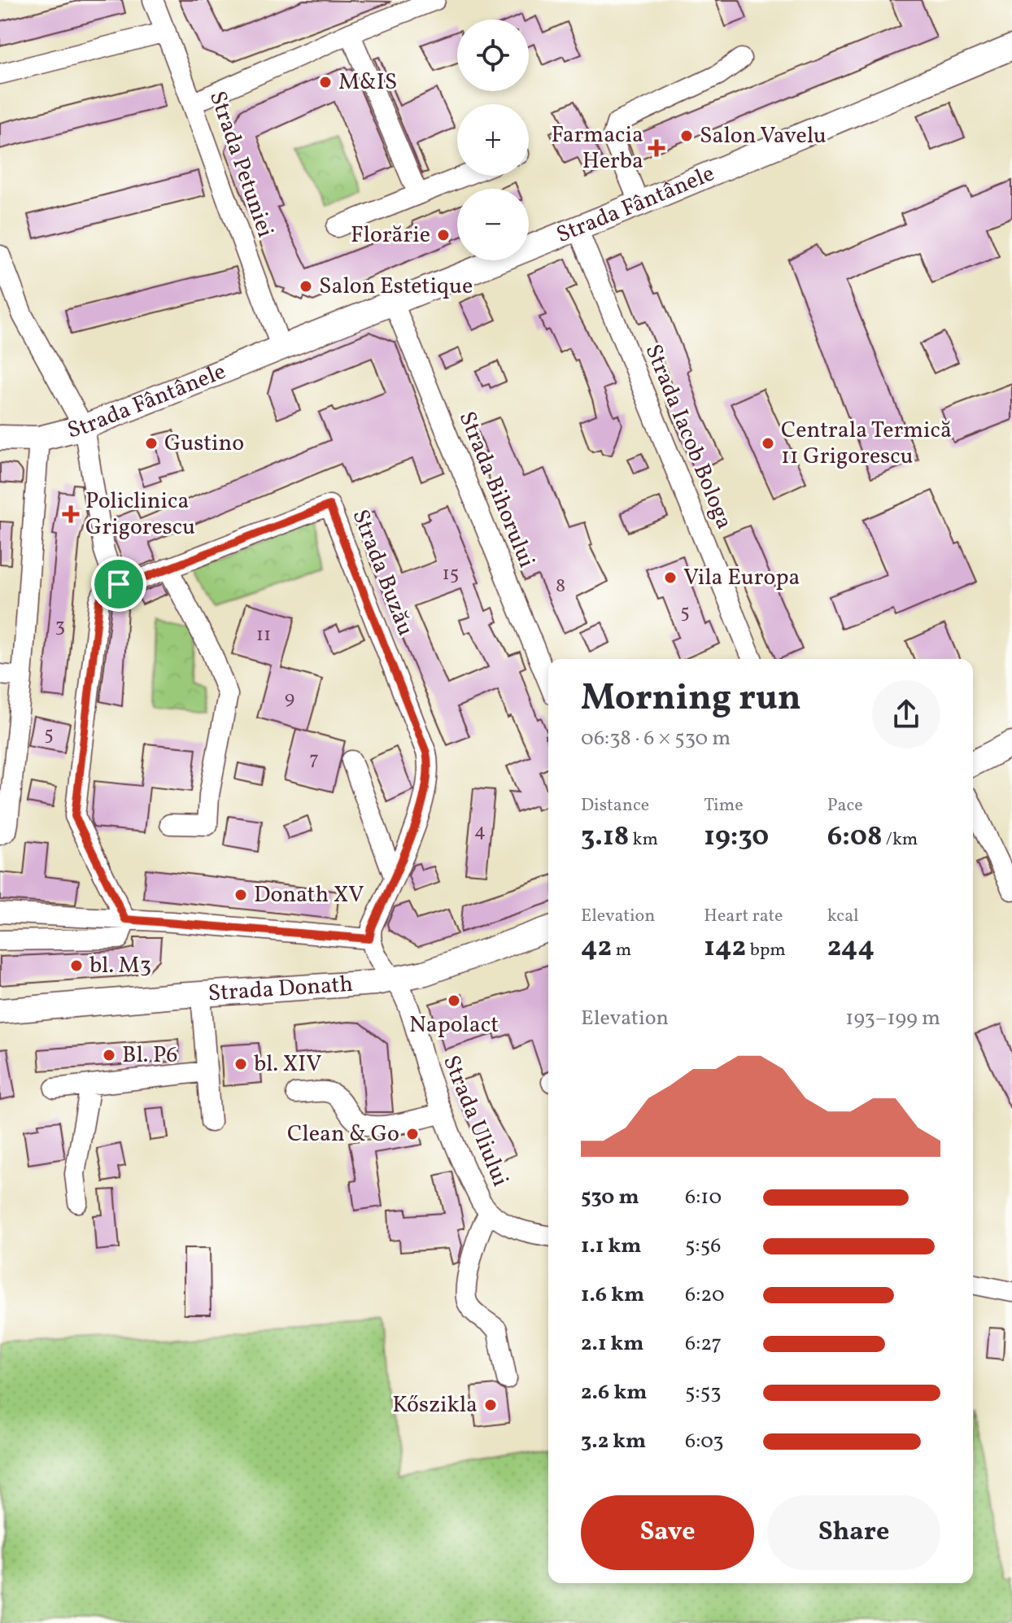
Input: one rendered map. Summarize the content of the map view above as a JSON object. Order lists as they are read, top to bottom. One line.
{"streets":{"main road":["Strada Fântânele","Strada Donath"],"street":["Strada Petuniei","Strada Iacob Bologa","Strada Bihorului","Strada Buzău","Strada Uliului"]},"crossings":[["Strada Petuniei","Strada Fântânele"],["Strada Fântânele","Strada Iacob Bologa"],["Strada Fântânele","Strada Bihorului"],["Strada Donath","Strada Uliului"]],"places":{"other":["M&IS","Salon Vavelu","Florărie","Salon Estetique","Gustino","Centrala Termică 11 Grigorescu","Vila Europa","Donath XV","bl. M3","Napolact","Bl. P6","bl. XIV","Clean & Go","Kőszikla"],"health":["Farmacia Herba","Policlinica Grigorescu"]},"house_numbers":["15","8","5","3","11","9","5","7","4"],"page":{"map_buttons":["+","−"],"heading":["Morning run","06:38 · 6 × 530 m"],"stats":[["Distance","3.18 km"],["Time","19:30"],["Pace","6:08 /km"],["Elevation","42 m"],["Heart rate","142 bpm"],["kcal","244"]],"chart":["Elevation","193–199 m"],"list":[{"name":"530 m","note":"6:10"},{"name":"1.1 km","note":"5:56"},{"name":"1.6 km","note":"6:20"},{"name":"2.1 km","note":"6:27"},{"name":"2.6 km","note":"5:53"},{"name":"3.2 km","note":"6:03"}],"buttons":["Save","Share"]}}
